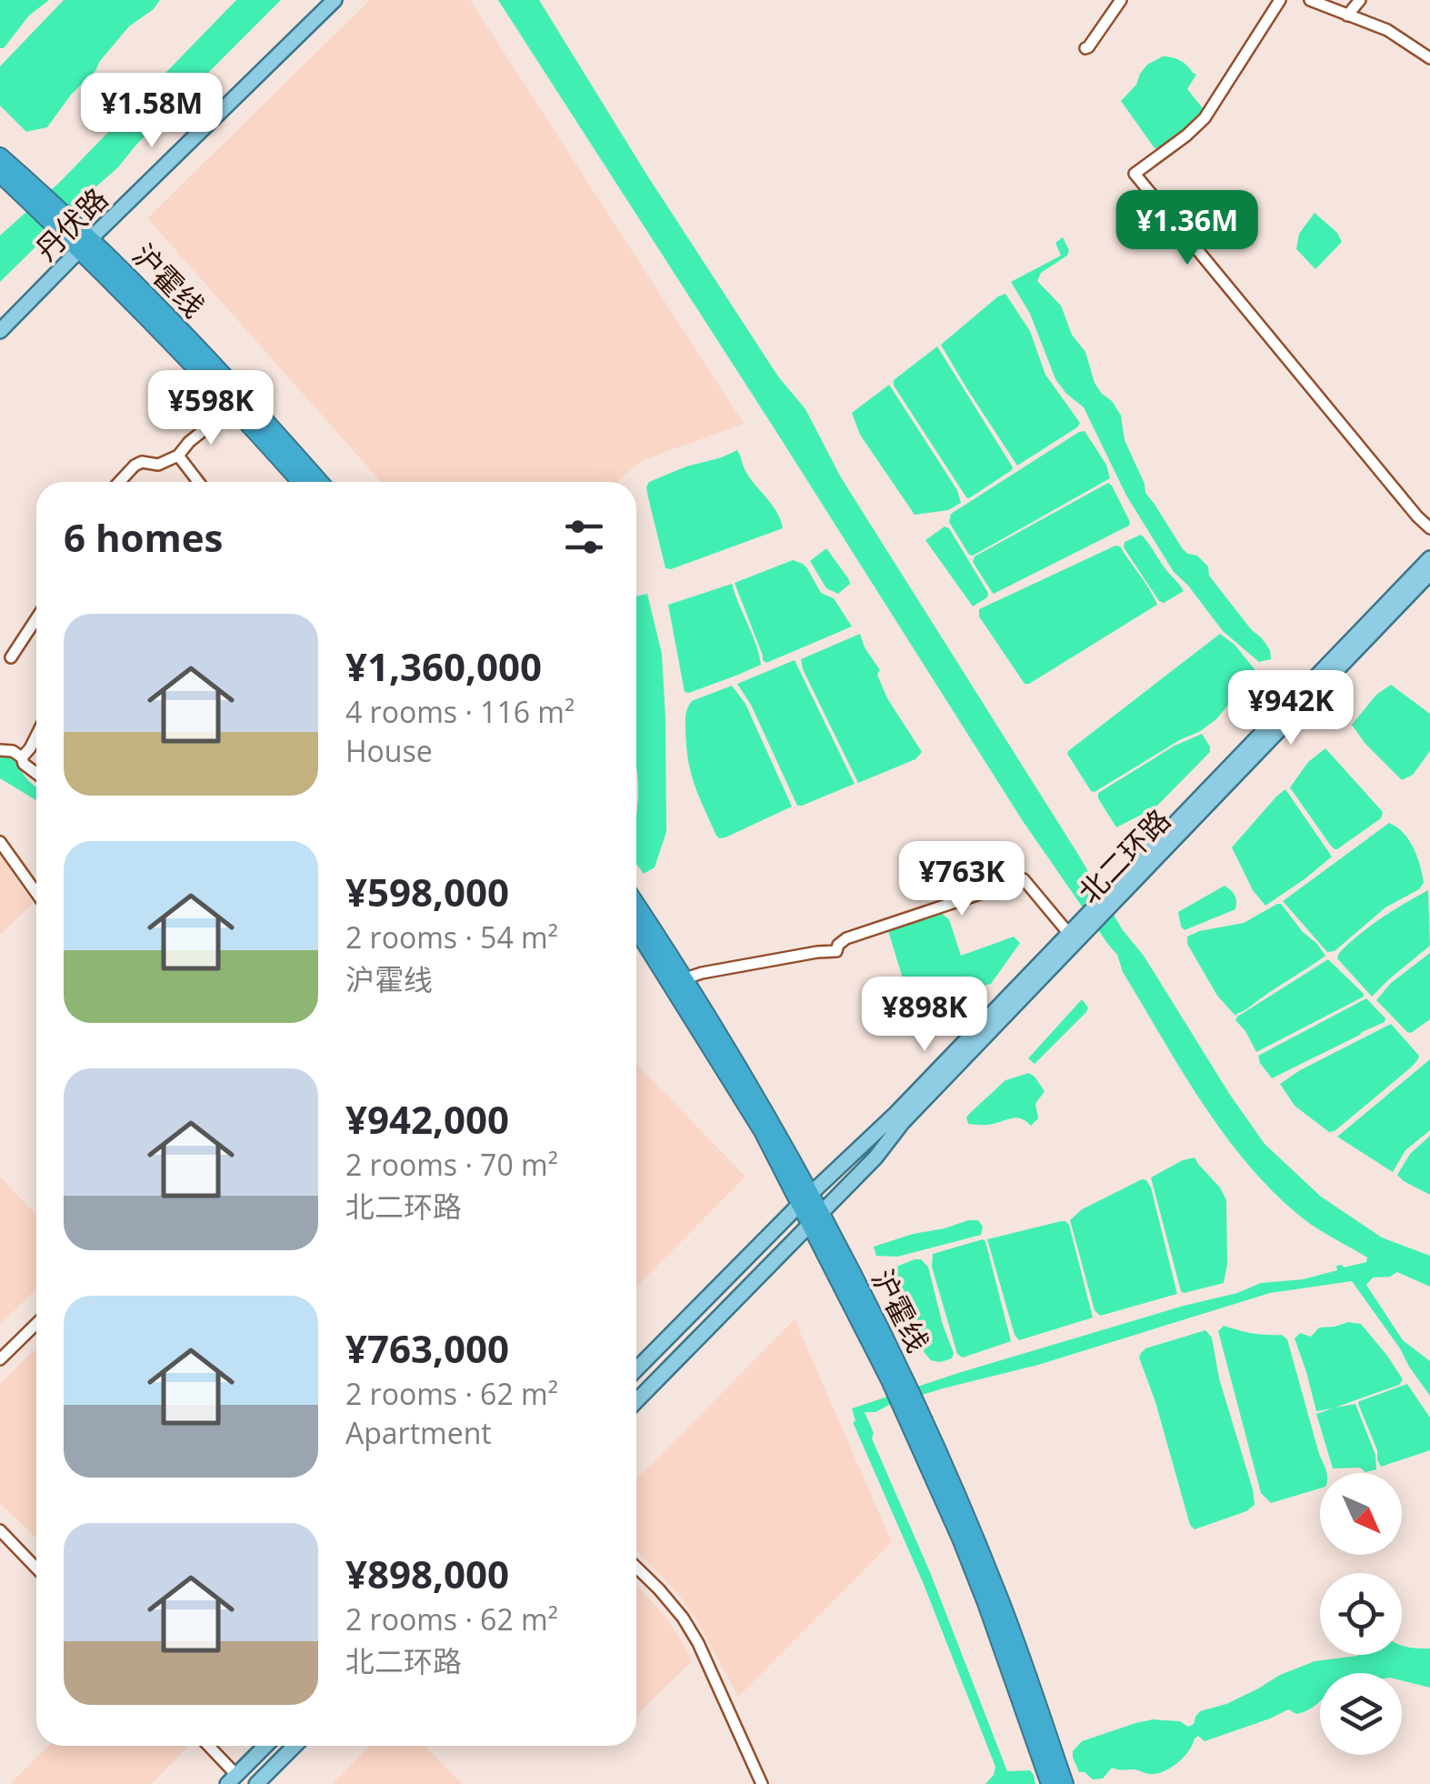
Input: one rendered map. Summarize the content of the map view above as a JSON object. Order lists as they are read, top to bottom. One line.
{"streets":{"highway":["沪霍线"],"main road":["丹伏路","北二环路"]},"crossings":[["丹伏路","沪霍线"],["沪霍线","北二环路"]],"north":"bottom right","page":{"price":["¥1.58M","¥1.36M","¥598K","¥942K","¥763K","¥898K"],"heading":"6 homes","list":[{"name":"¥1,360,000","note":"4 rooms · 116 m² · House"},{"name":"¥598,000","note":"2 rooms · 54 m² · 沪霍线"},{"name":"¥942,000","note":"2 rooms · 70 m² · 北二环路"},{"name":"¥763,000","note":"2 rooms · 62 m² · Apartment"},{"name":"¥898,000","note":"2 rooms · 62 m² · 北二环路"}]}}
